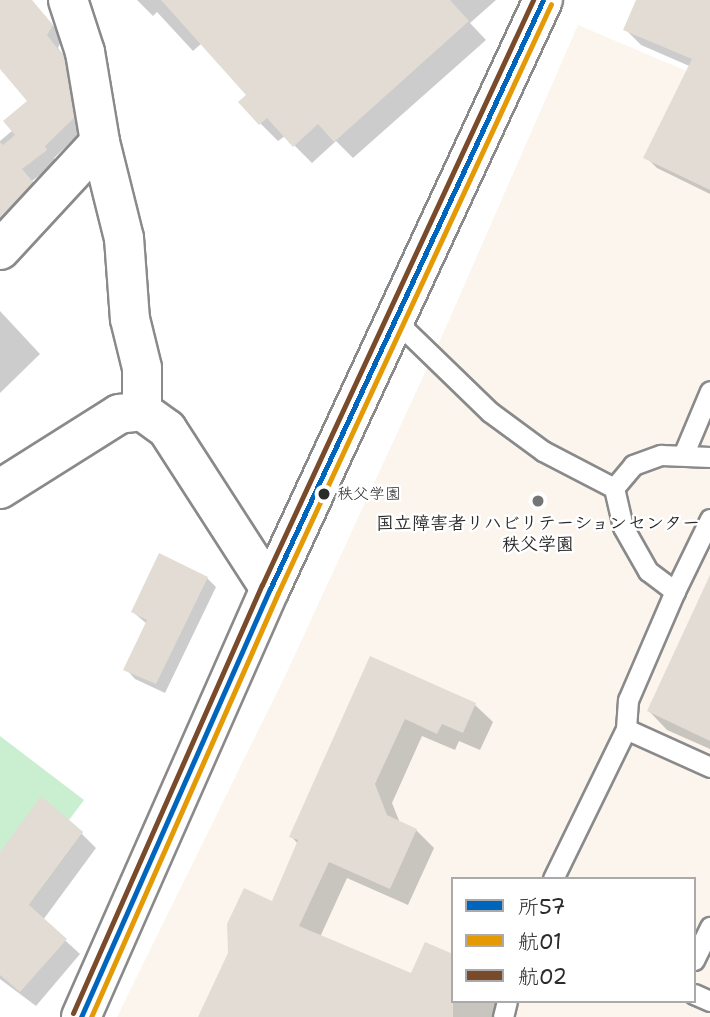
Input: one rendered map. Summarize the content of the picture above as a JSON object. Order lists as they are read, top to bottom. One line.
{"places":["秩父学園","国立障害者リハビリテーションセンター 秩父学園"],"lines":["transit line 所57","transit line 航02","transit line 航01"],"legend":["所57","航01","航02"]}
